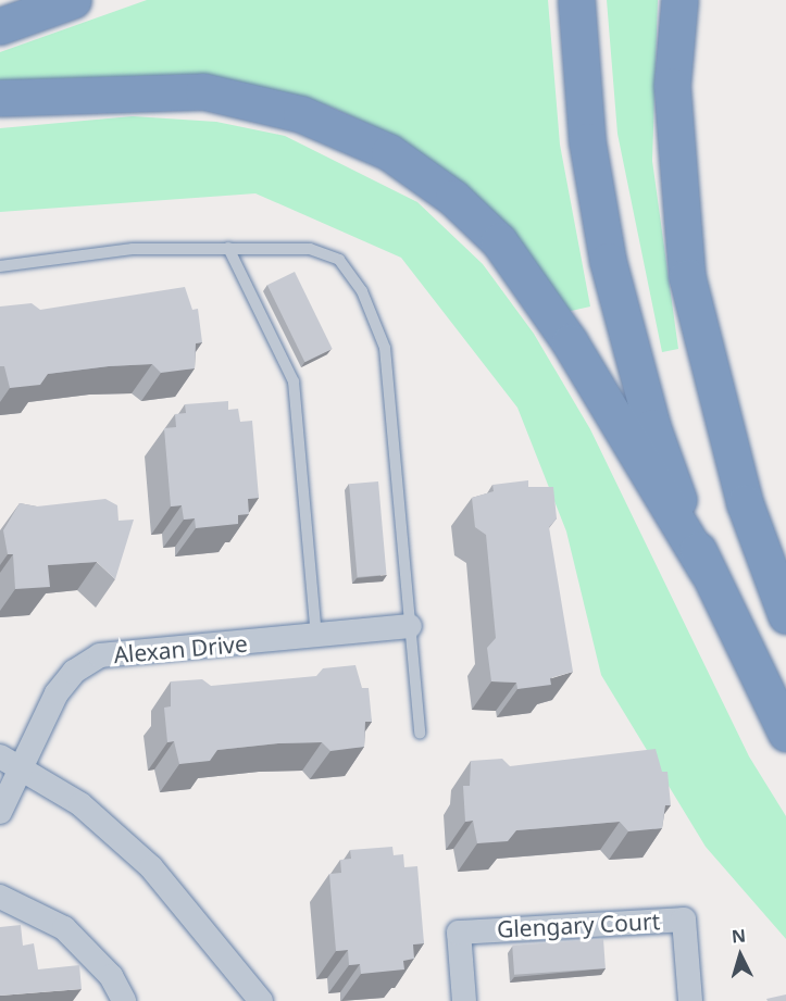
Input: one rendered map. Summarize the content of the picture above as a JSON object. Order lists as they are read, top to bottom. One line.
{"streets":{"street":["Alexan Drive","Glengary Court"]},"north":"top"}
